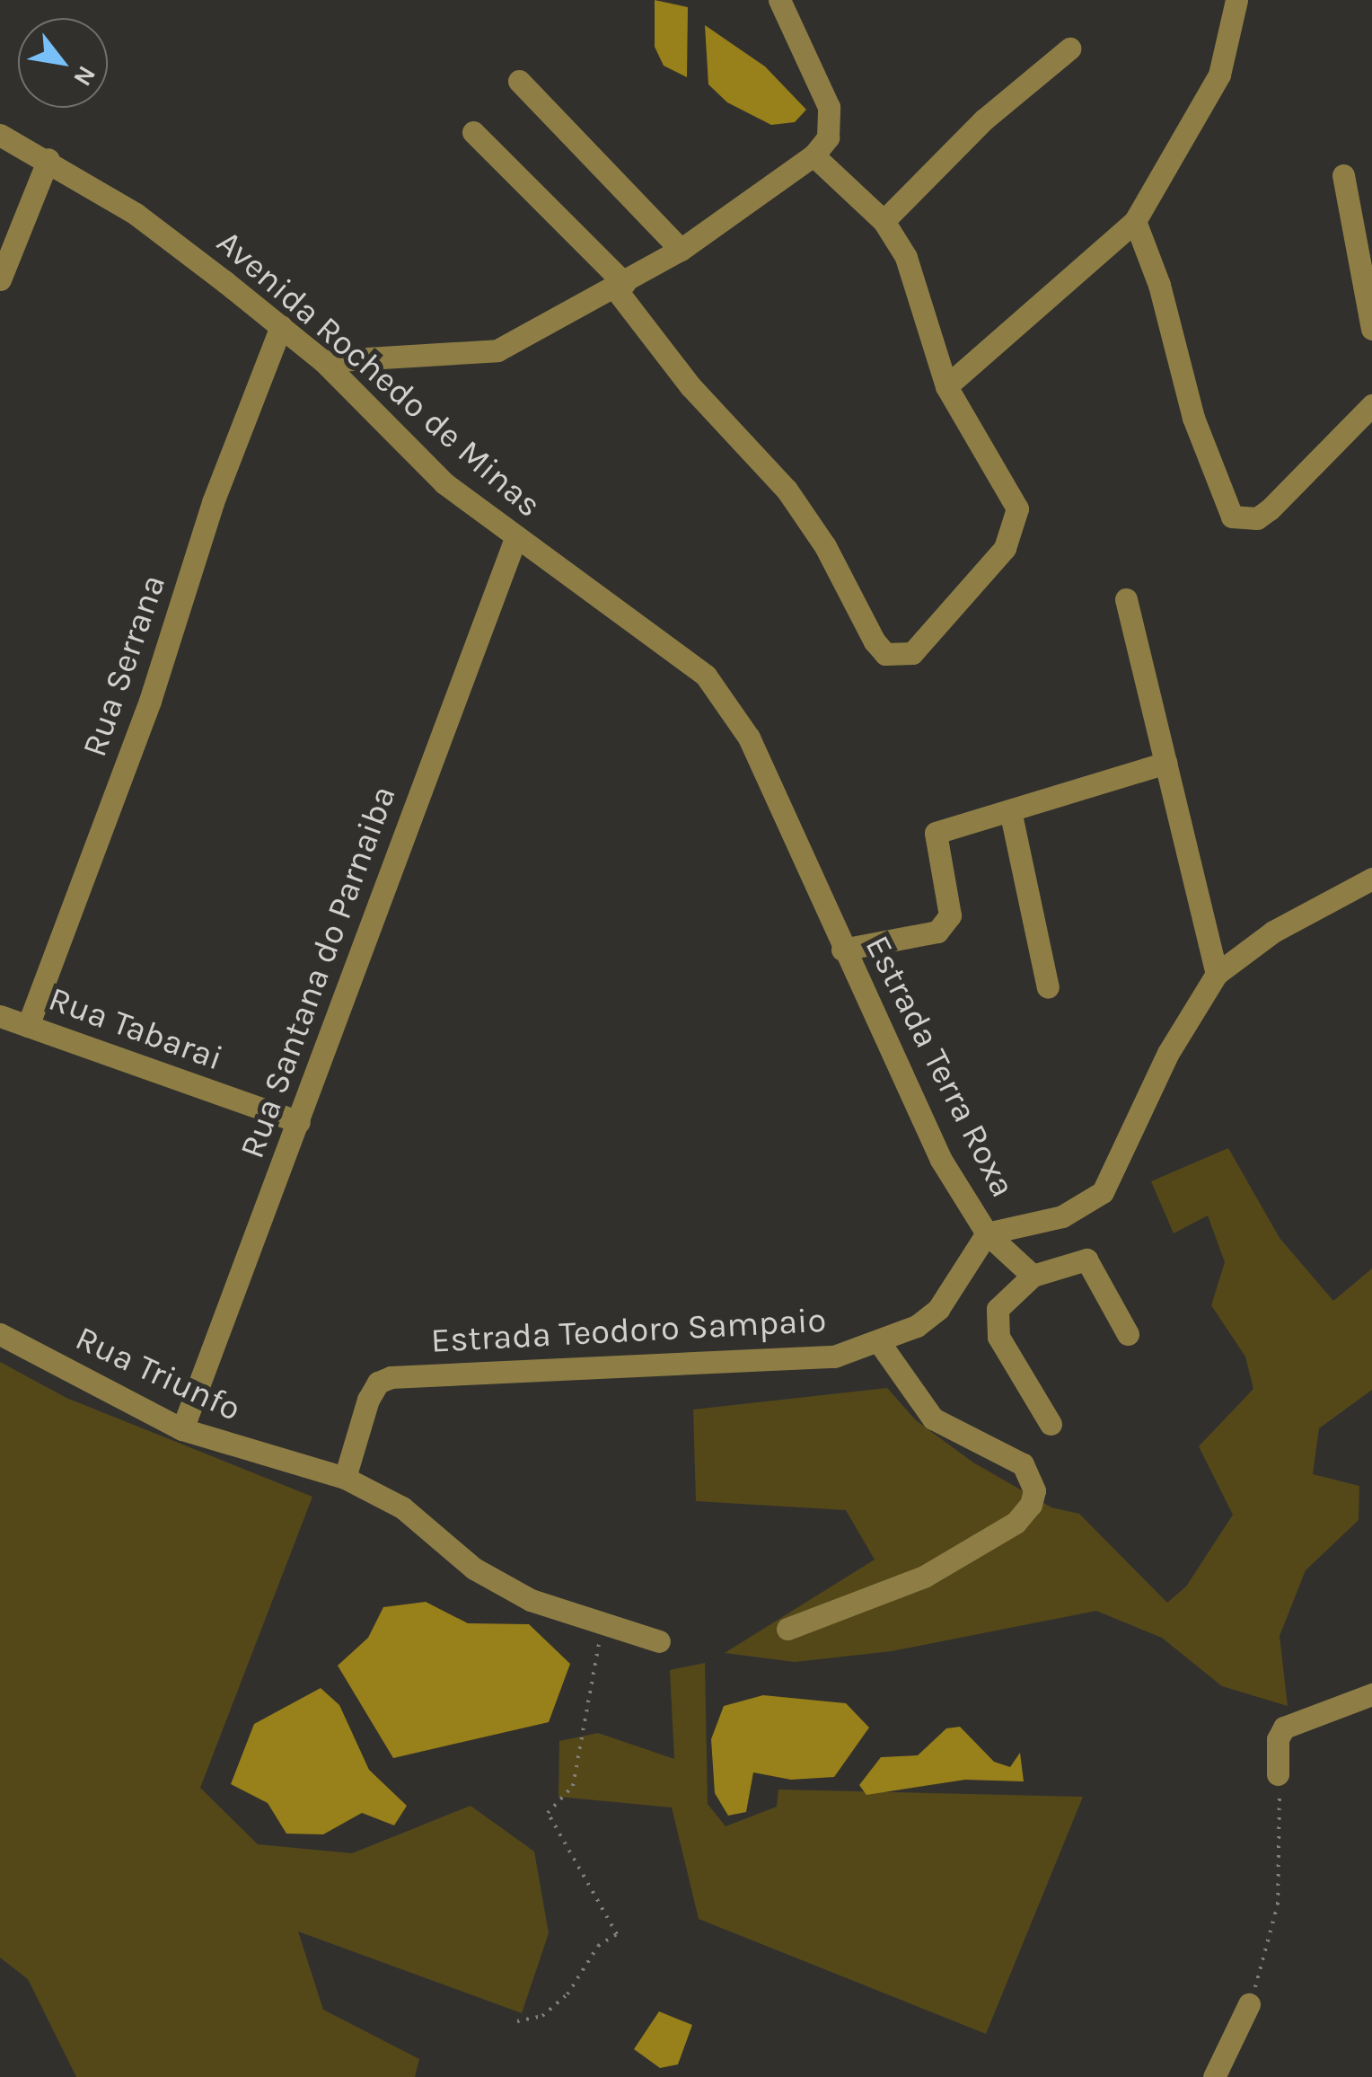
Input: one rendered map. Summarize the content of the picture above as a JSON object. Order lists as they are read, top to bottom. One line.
{"streets":{"street":["Avenida Rochedo de Minas","Rua Serrana","Rua Santana do Parnaiba","Rua Tabarai","Estrada Terra Roxa","Estrada Teodoro Sampaio","Rua Triunfo"]},"crossings":[["Avenida Rochedo de Minas","Rua Serrana"],["Avenida Rochedo de Minas","Rua Santana do Parnaiba"],["Avenida Rochedo de Minas","Estrada Terra Roxa"],["Rua Serrana","Rua Tabarai"],["Rua Santana do Parnaiba","Rua Tabarai"],["Rua Santana do Parnaiba","Rua Triunfo"],["Estrada Terra Roxa","Estrada Teodoro Sampaio"],["Estrada Teodoro Sampaio","Rua Triunfo"]],"north":"bottom right"}
